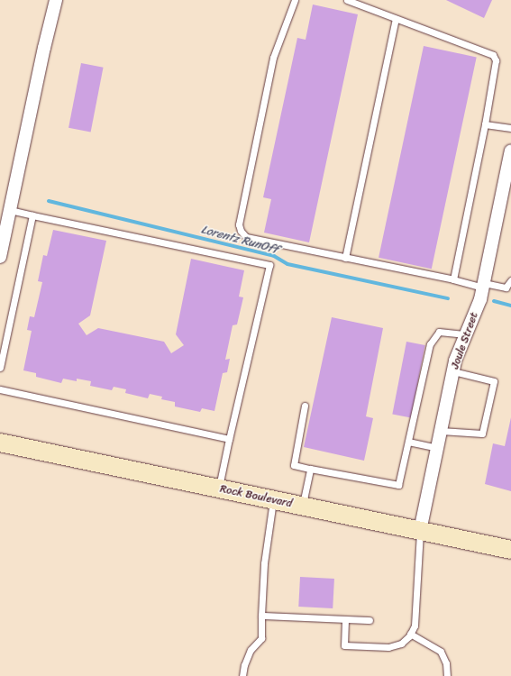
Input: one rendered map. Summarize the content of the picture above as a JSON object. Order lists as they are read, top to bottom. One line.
{"streets":{"main road":["Rock Boulevard"],"street":["Joule Street"]},"crossings":[["Joule Street","Rock Boulevard"]],"water":["Lorentz RunOff"]}
